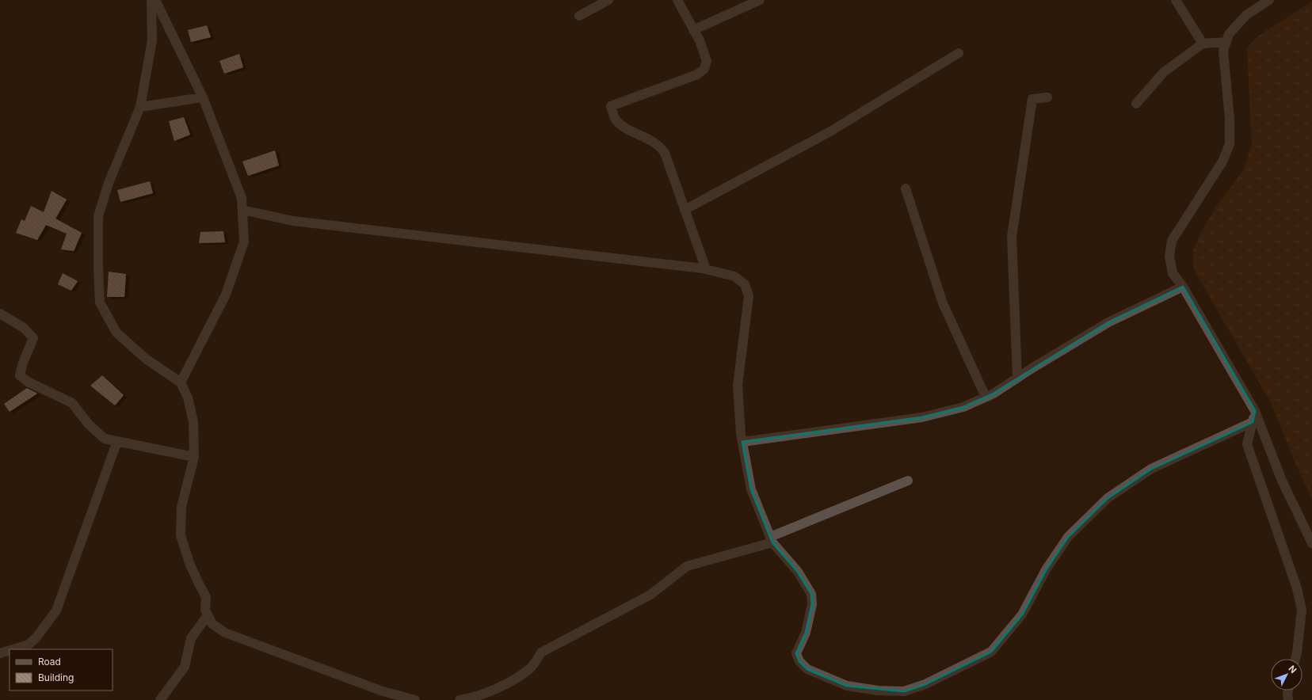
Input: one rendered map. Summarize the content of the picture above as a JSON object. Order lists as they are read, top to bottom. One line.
{"legend":["Road","Building"],"north":"top right"}
